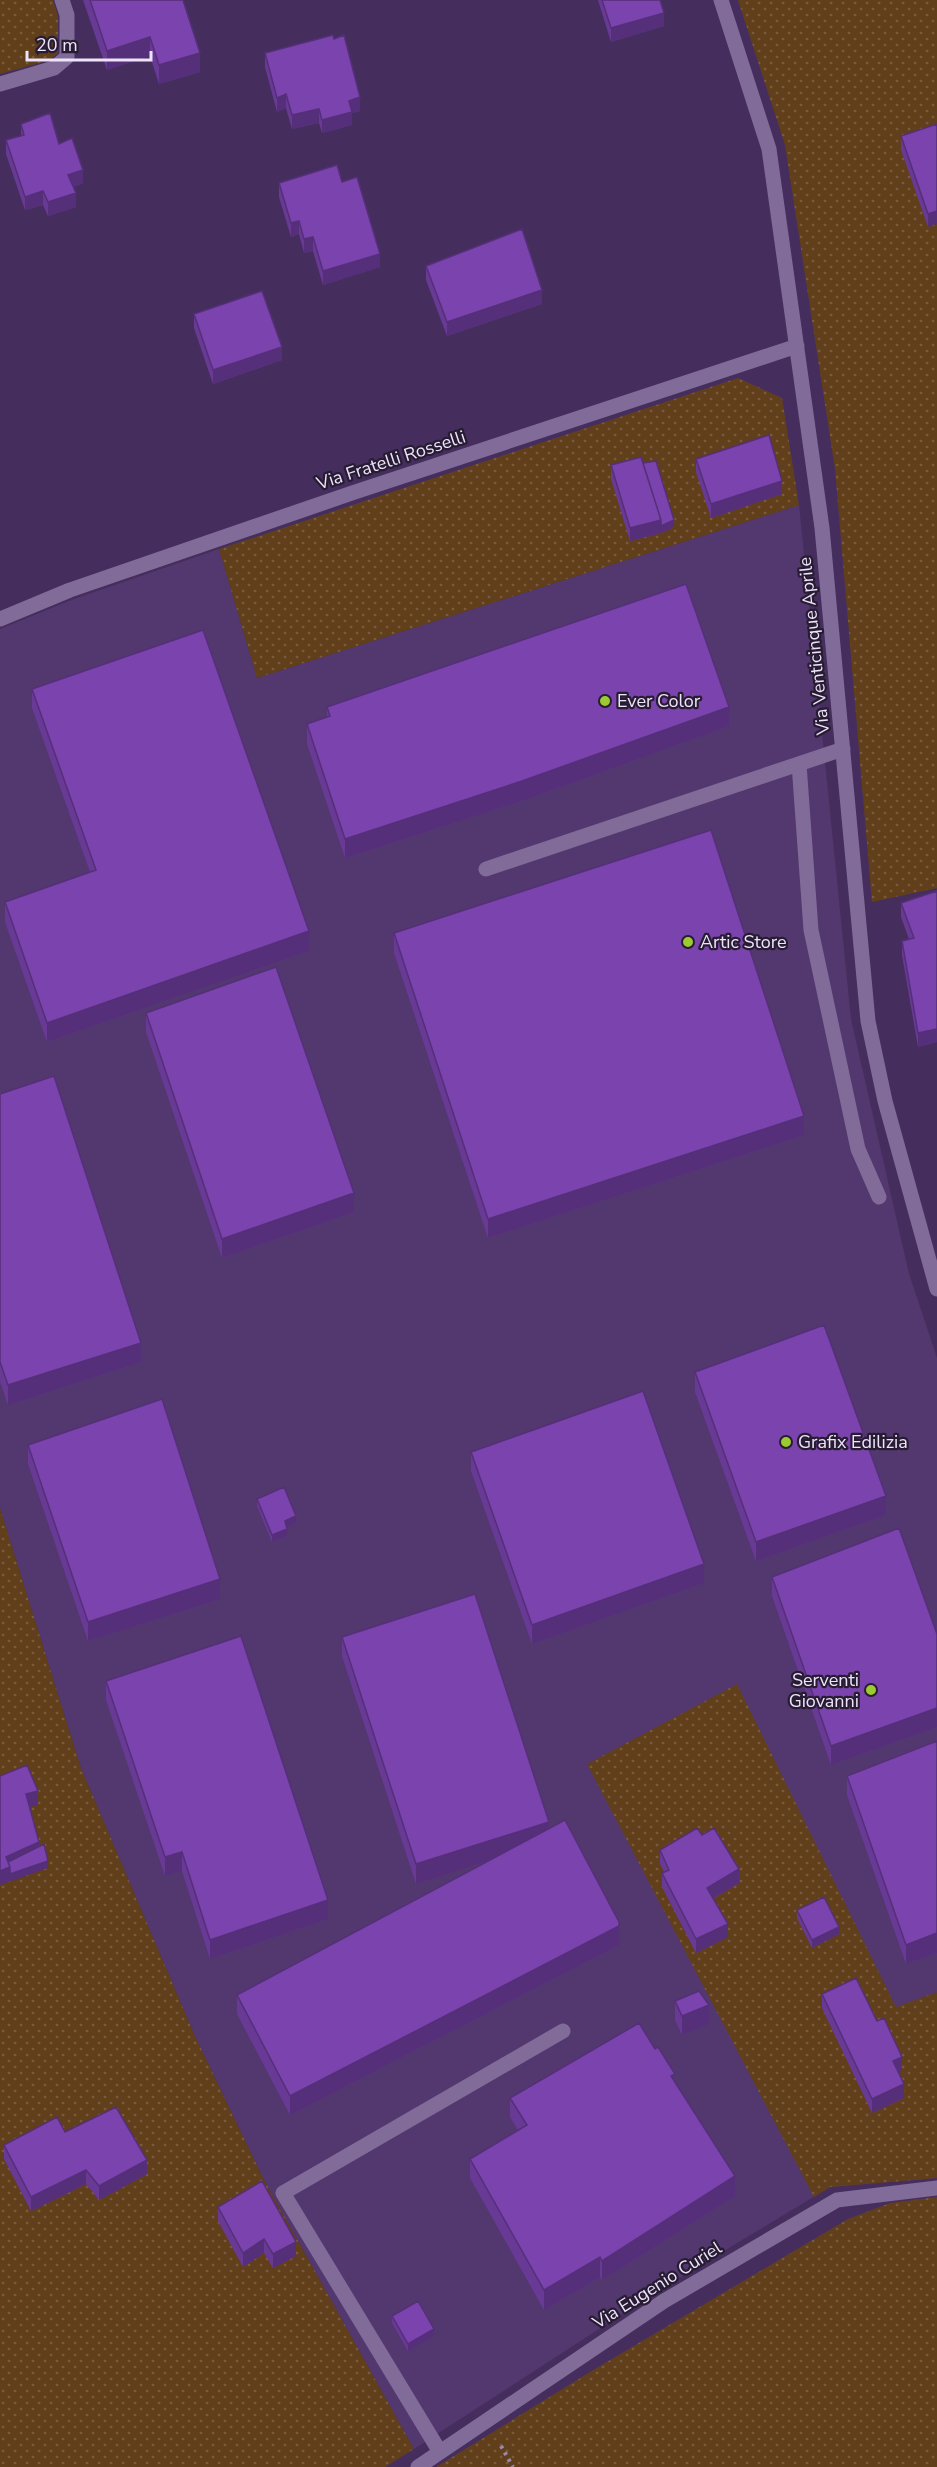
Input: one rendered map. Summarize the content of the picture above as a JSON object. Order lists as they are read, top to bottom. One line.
{"streets":{"street":["Via Fratelli Rosselli","Via Venticinque Aprile","Via Eugenio Curiel"]},"crossings":[["Via Fratelli Rosselli","Via Venticinque Aprile"]],"places":["Ever Color","Artic Store","Grafix Edilizia","Serventi Giovanni"],"scale_bar":"20 m"}
